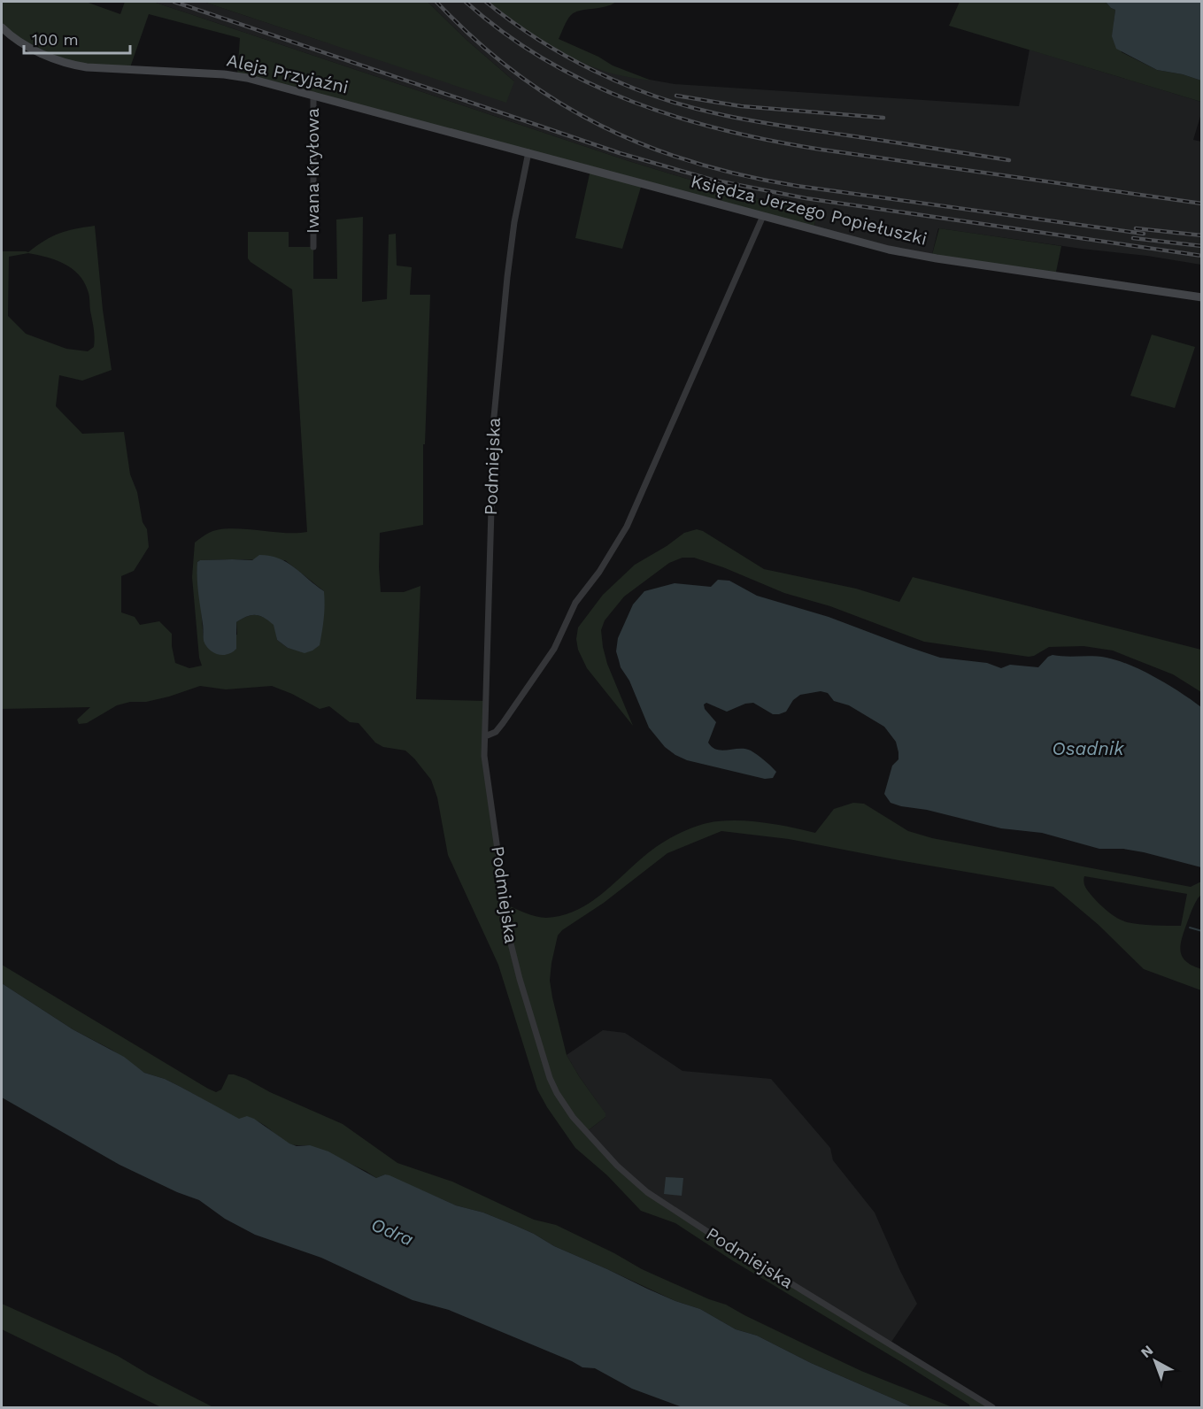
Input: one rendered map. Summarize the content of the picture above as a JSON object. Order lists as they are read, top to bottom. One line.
{"streets":{"main road":["Aleja Przyjaźni","Księdza Jerzego Popiełuszki"],"street":["Iwana Kryłowa","Podmiejska"]},"crossings":[["Aleja Przyjaźni","Iwana Kryłowa"],["Aleja Przyjaźni","Księdza Jerzego Popiełuszki"],["Aleja Przyjaźni","Podmiejska"]],"water":["Osadnik","Odra"],"scale_bar":"100 m","north":"top left"}
